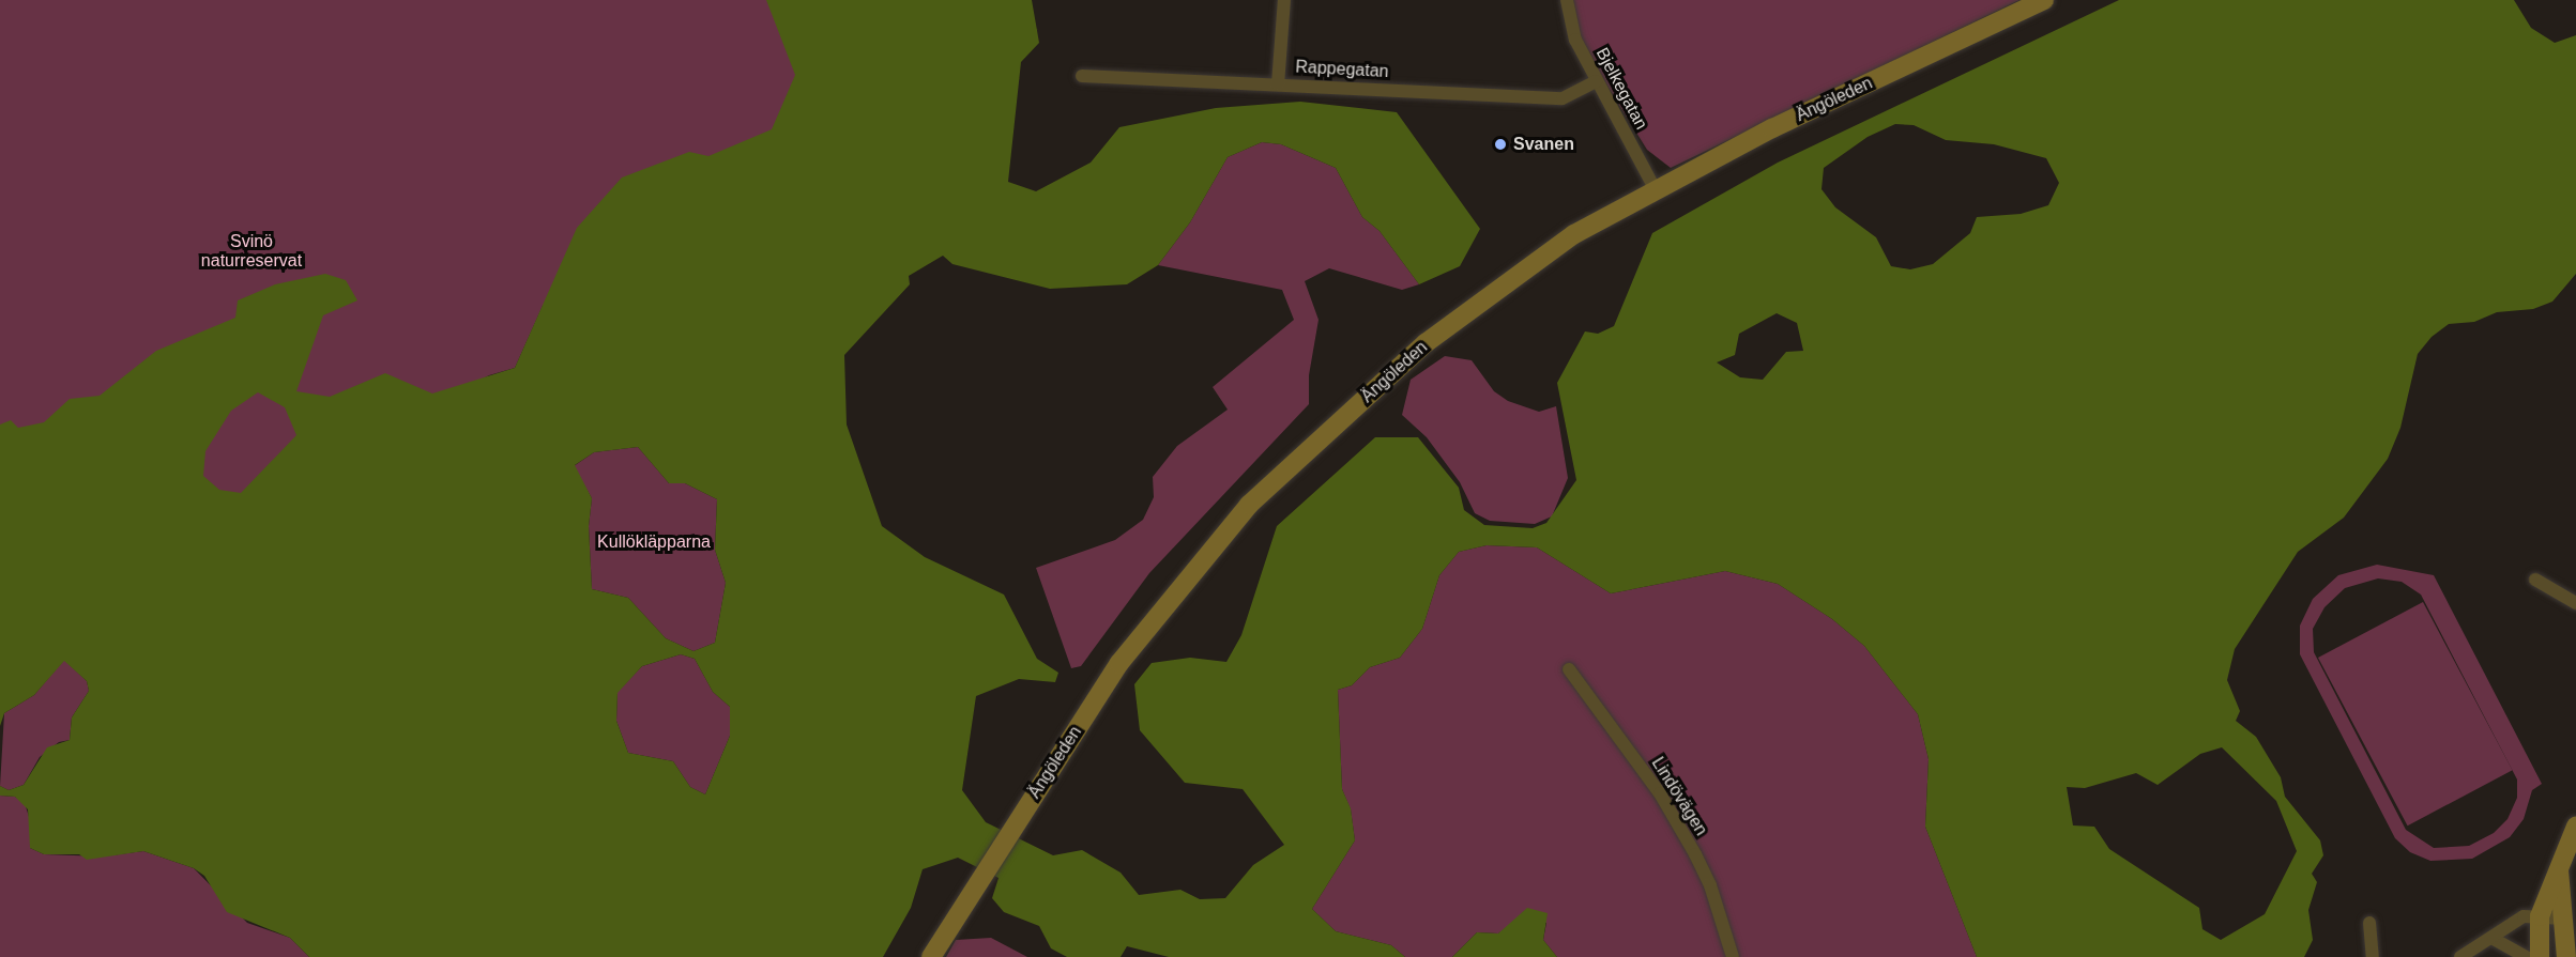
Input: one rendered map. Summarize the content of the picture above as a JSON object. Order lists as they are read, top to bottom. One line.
{"streets":{"main road":["Ängöleden"],"street":["Rappegatan","Bjelkegatan","Lindövägen"]},"crossings":[["Rappegatan","Bjelkegatan"],["Bjelkegatan","Ängöleden"]],"parks":["Svinö naturreservat","Kullökläpparna"],"places":["Svanen"]}
